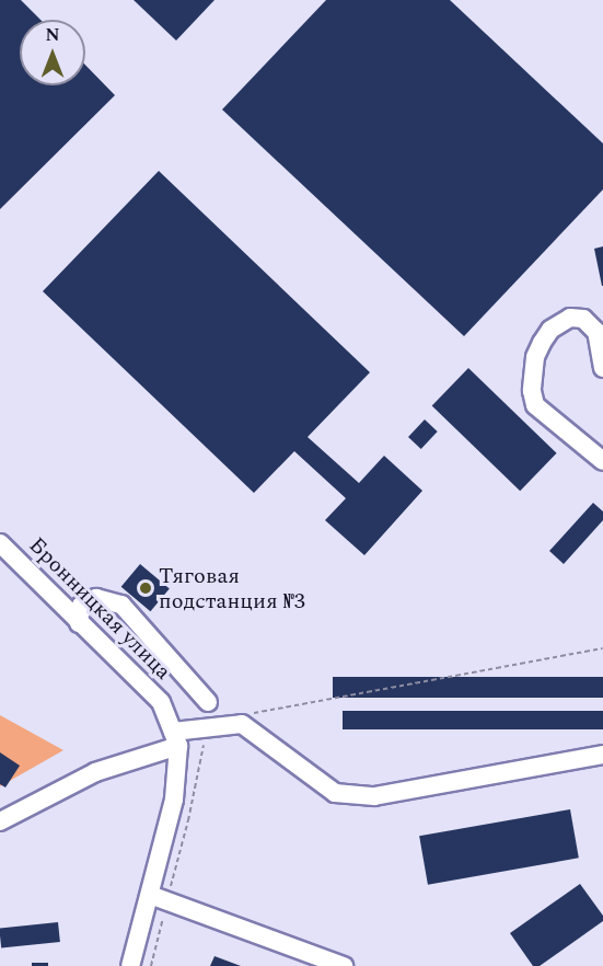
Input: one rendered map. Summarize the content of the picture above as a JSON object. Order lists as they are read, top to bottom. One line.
{"streets":{"street":["Бронницкая улица"]},"places":["Тяговая подстанция №3"],"north":"top"}
